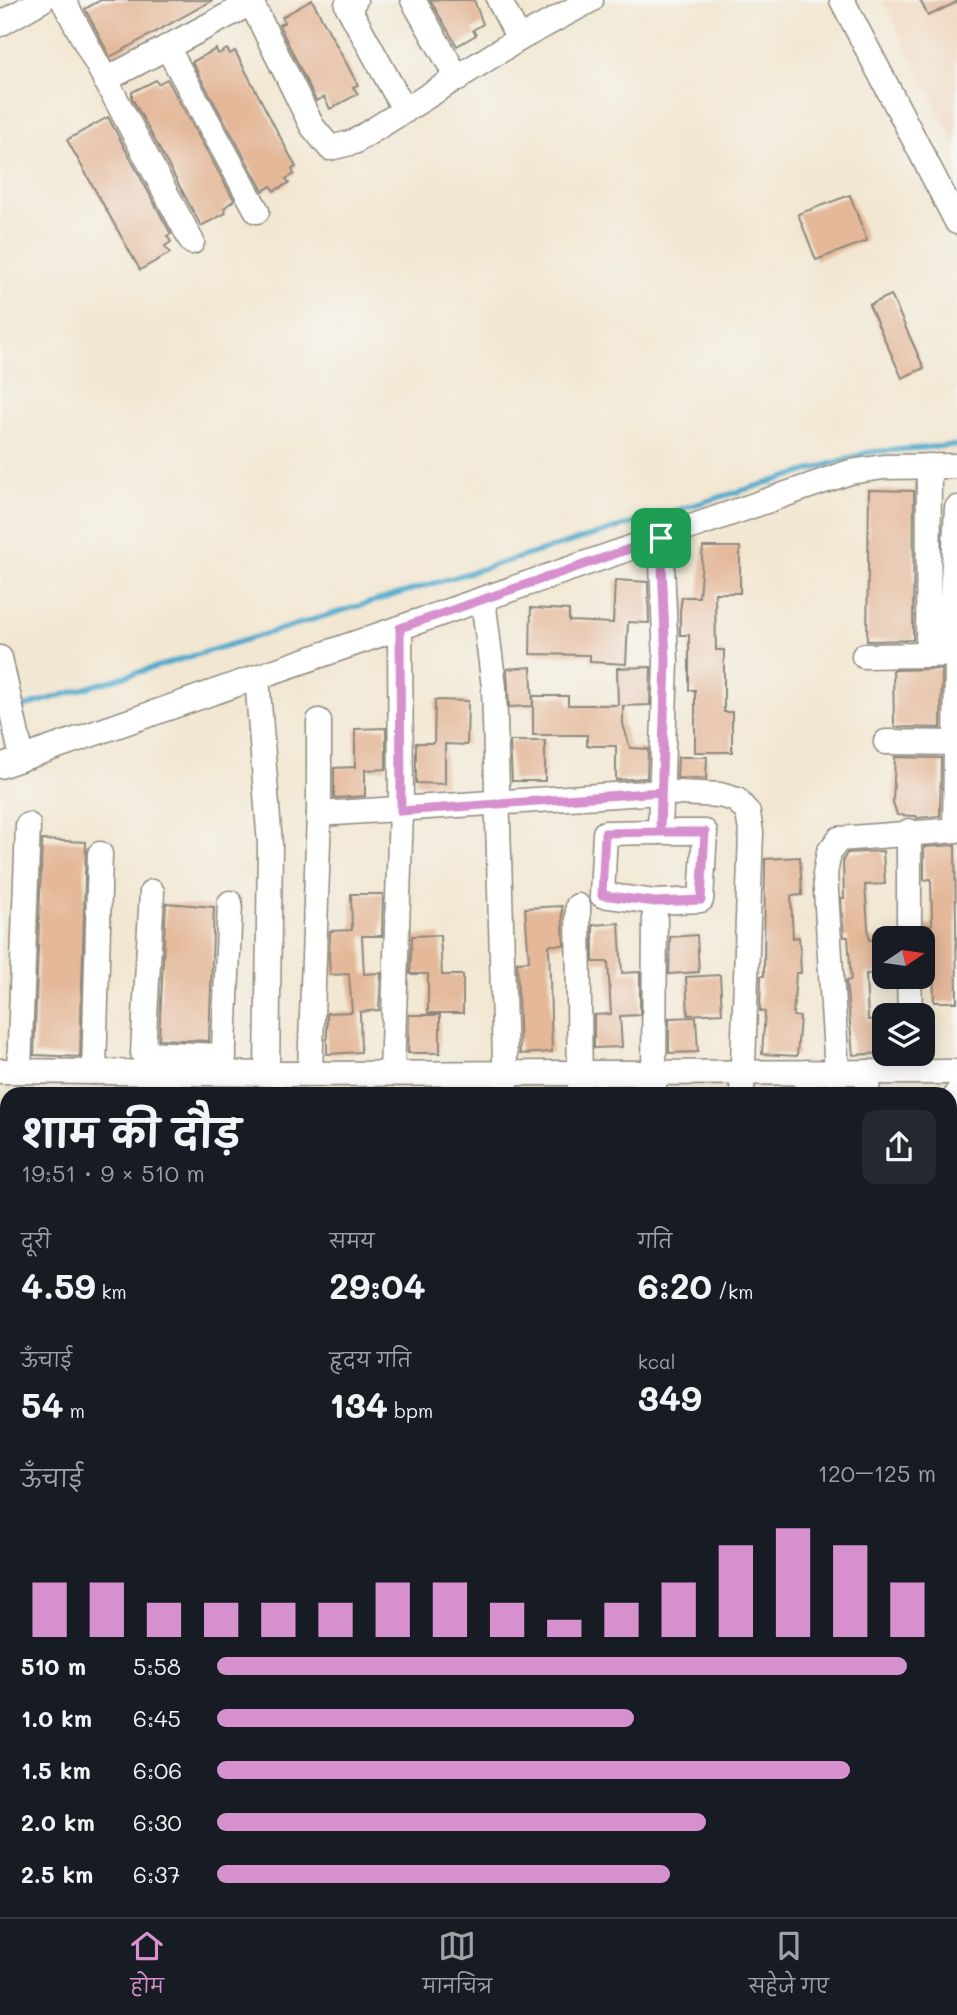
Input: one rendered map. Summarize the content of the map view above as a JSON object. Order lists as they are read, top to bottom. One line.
{"north":"right","page":{"heading":["शाम की दौड़","19:51 · 9 × 510 m"],"stats":[["दूरी","4.59 km"],["समय","29:04"],["गति","6:20 /km"],["ऊँचाई","54 m"],["हृदय गति","134 bpm"],["kcal","349"]],"chart":["ऊँचाई","120–125 m"],"list":[{"name":"510 m","note":"5:58"},{"name":"1.0 km","note":"6:45"},{"name":"1.5 km","note":"6:06"},{"name":"2.0 km","note":"6:30"},{"name":"2.5 km","note":"6:37"}],"tabs":["होम","मानचित्र","सहेजे गए"]}}
